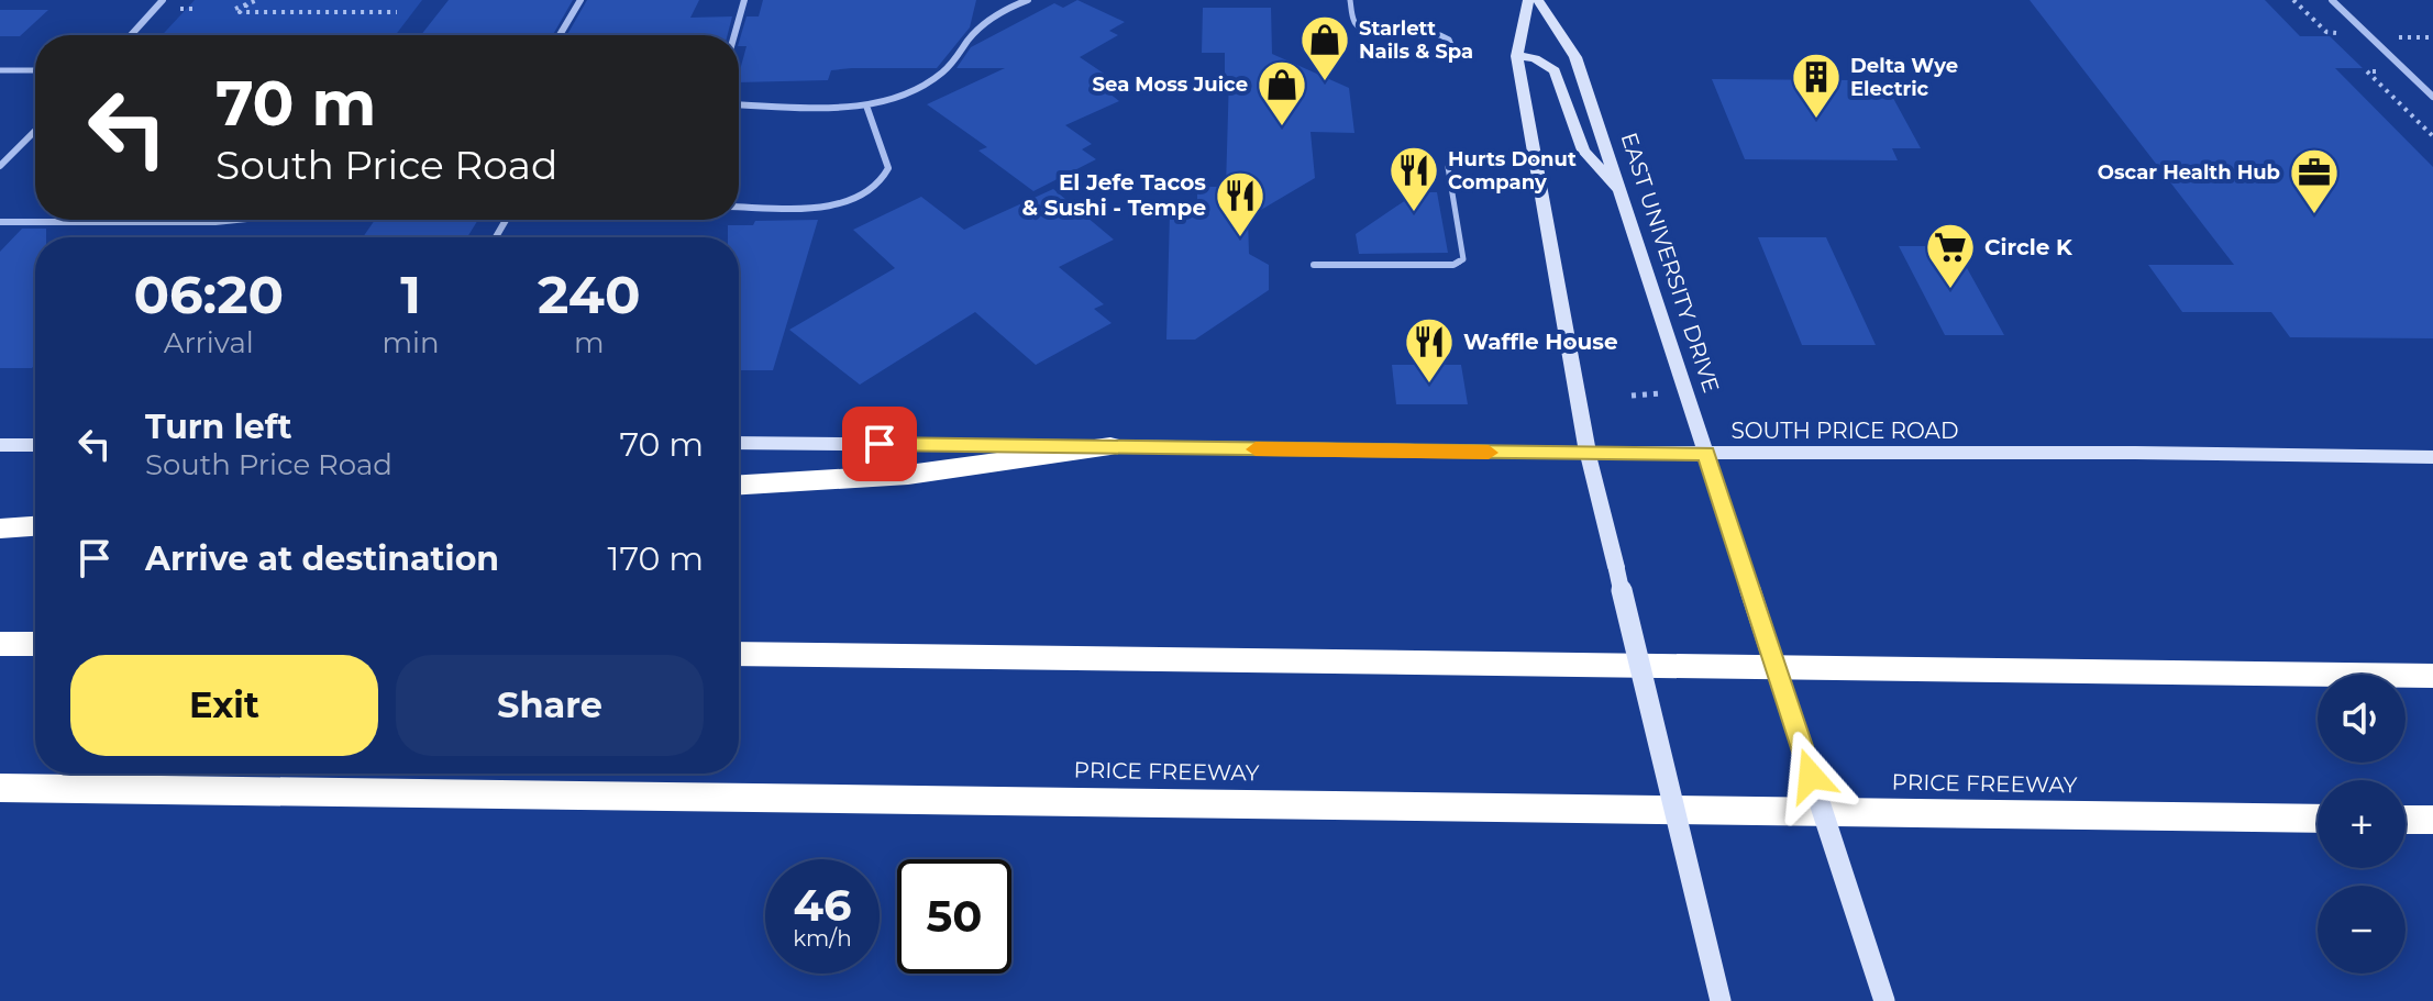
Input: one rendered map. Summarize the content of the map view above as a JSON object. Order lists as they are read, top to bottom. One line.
{"streets":{"highway":["PRICE FREEWAY"],"main road":["EAST UNIVERSITY DRIVE","SOUTH PRICE ROAD"]},"crossings":[["EAST UNIVERSITY DRIVE","SOUTH PRICE ROAD"]],"places":{"shop":["Starlett Nails & Spa","Sea Moss Juice"],"building":["Delta Wye Electric"],"restaurant":["Hurts Donut Company","El Jefe Tacos & Sushi - Tempe","Waffle House"],"office":["Oscar Health Hub"],"supermarket":["Circle K"]},"page":{"turn":["70 m","South Price Road"],"eta":["06:20","Arrival","1","min","240","m"],"list":[{"name":"Turn left","note":"South Price Road","value":"70 m"},{"name":"Arrive at destination","value":"170 m"}],"buttons":["Exit","Share"],"map_buttons":["+","−"],"speed":"46 km/h","limit":"50"}}
